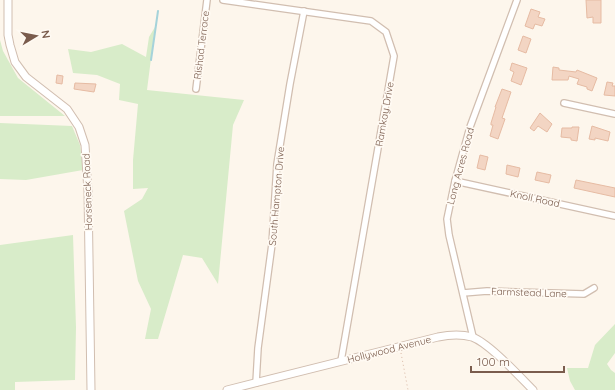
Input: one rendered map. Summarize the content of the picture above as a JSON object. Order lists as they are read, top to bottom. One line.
{"streets":{"street":["Rishad Terrace","Ramkay Drive","Long Acres Road","Horseneck Road","South Hampton Drive","Knoll Road","Farmstead Lane","Hollywood Avenue"]},"crossings":[["Ramkay Drive","South Hampton Drive"],["Ramkay Drive","Hollywood Avenue"],["Long Acres Road","Knoll Road"],["Long Acres Road","Farmstead Lane"],["Long Acres Road","Hollywood Avenue"],["South Hampton Drive","Hollywood Avenue"]],"scale_bar":"100 m","north":"right"}
